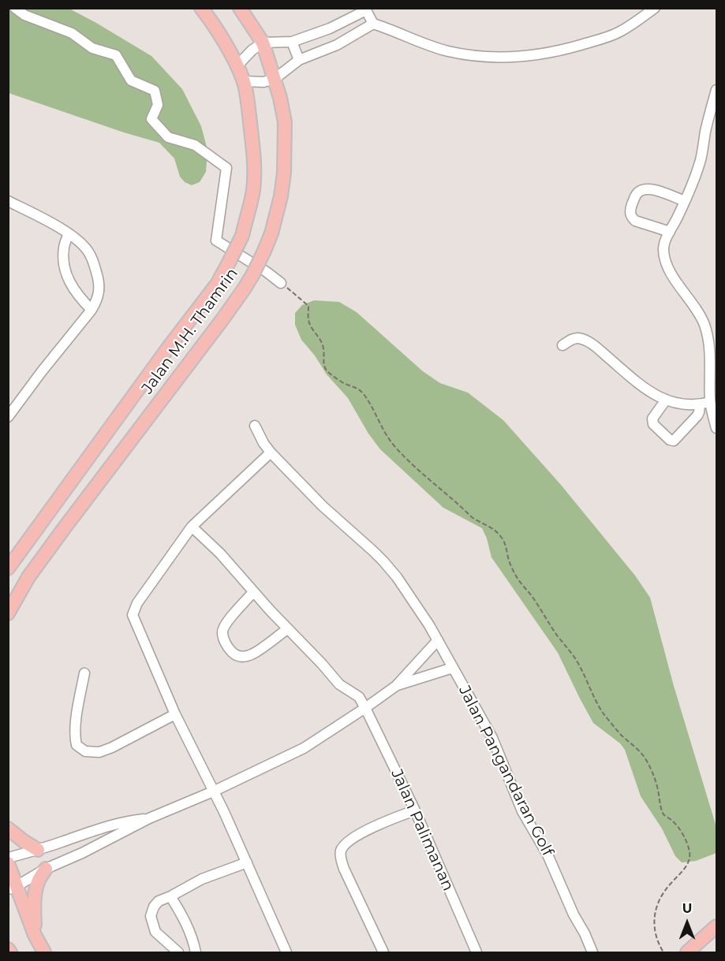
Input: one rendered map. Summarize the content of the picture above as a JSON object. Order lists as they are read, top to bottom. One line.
{"streets":{"main road":["Jalan M.H. Thamrin"],"street":["Jalan Pangandaran Golf","Jalan Palimanan"]},"north":"top"}
